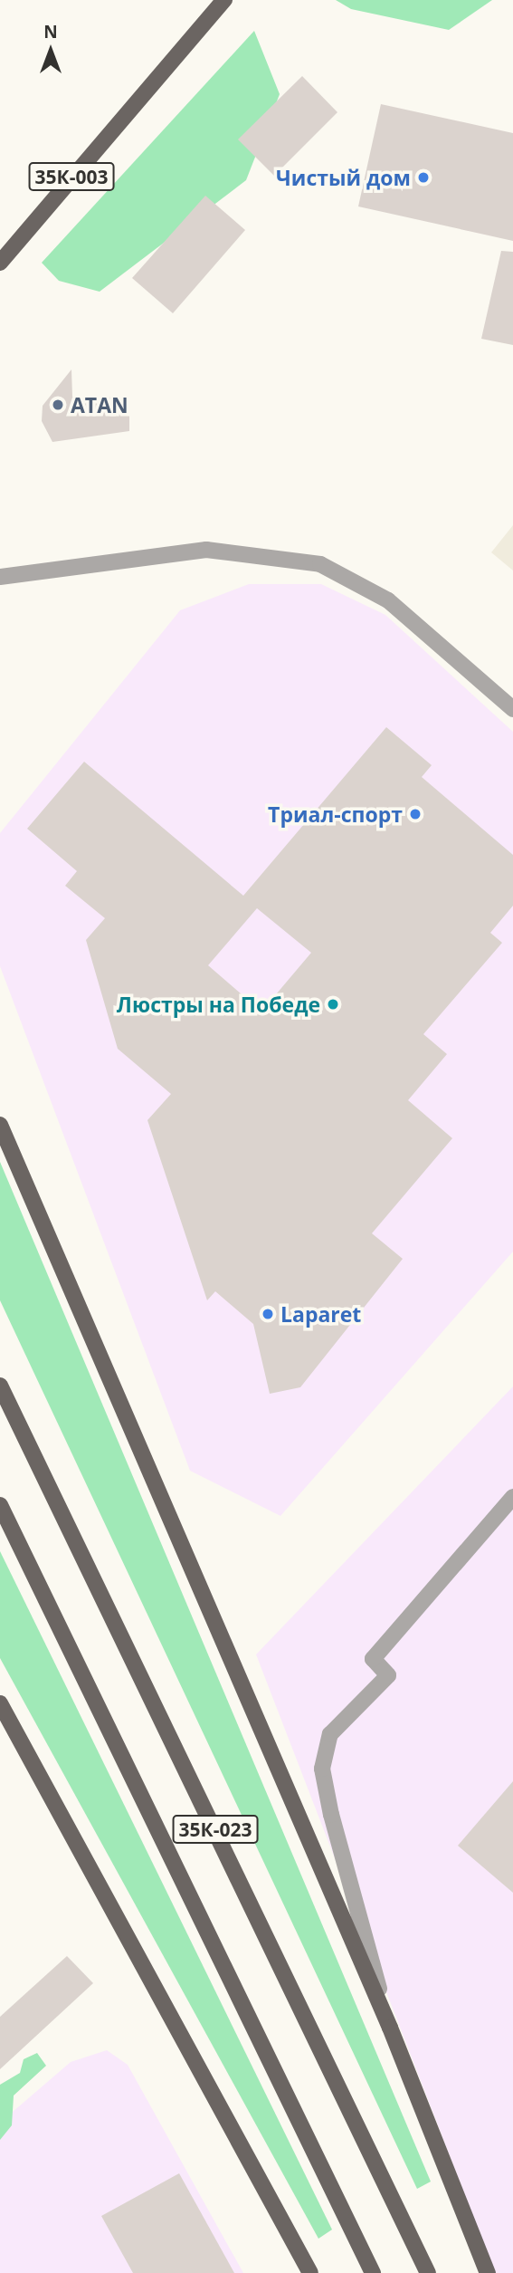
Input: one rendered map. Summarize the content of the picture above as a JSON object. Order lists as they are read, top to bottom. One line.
{"streets":{"main road":["35К-003","35К-023"]},"places":["Чистый дом","ATAN","Триал-спорт","Люстры на Победе","Laparet"],"north":"top"}
